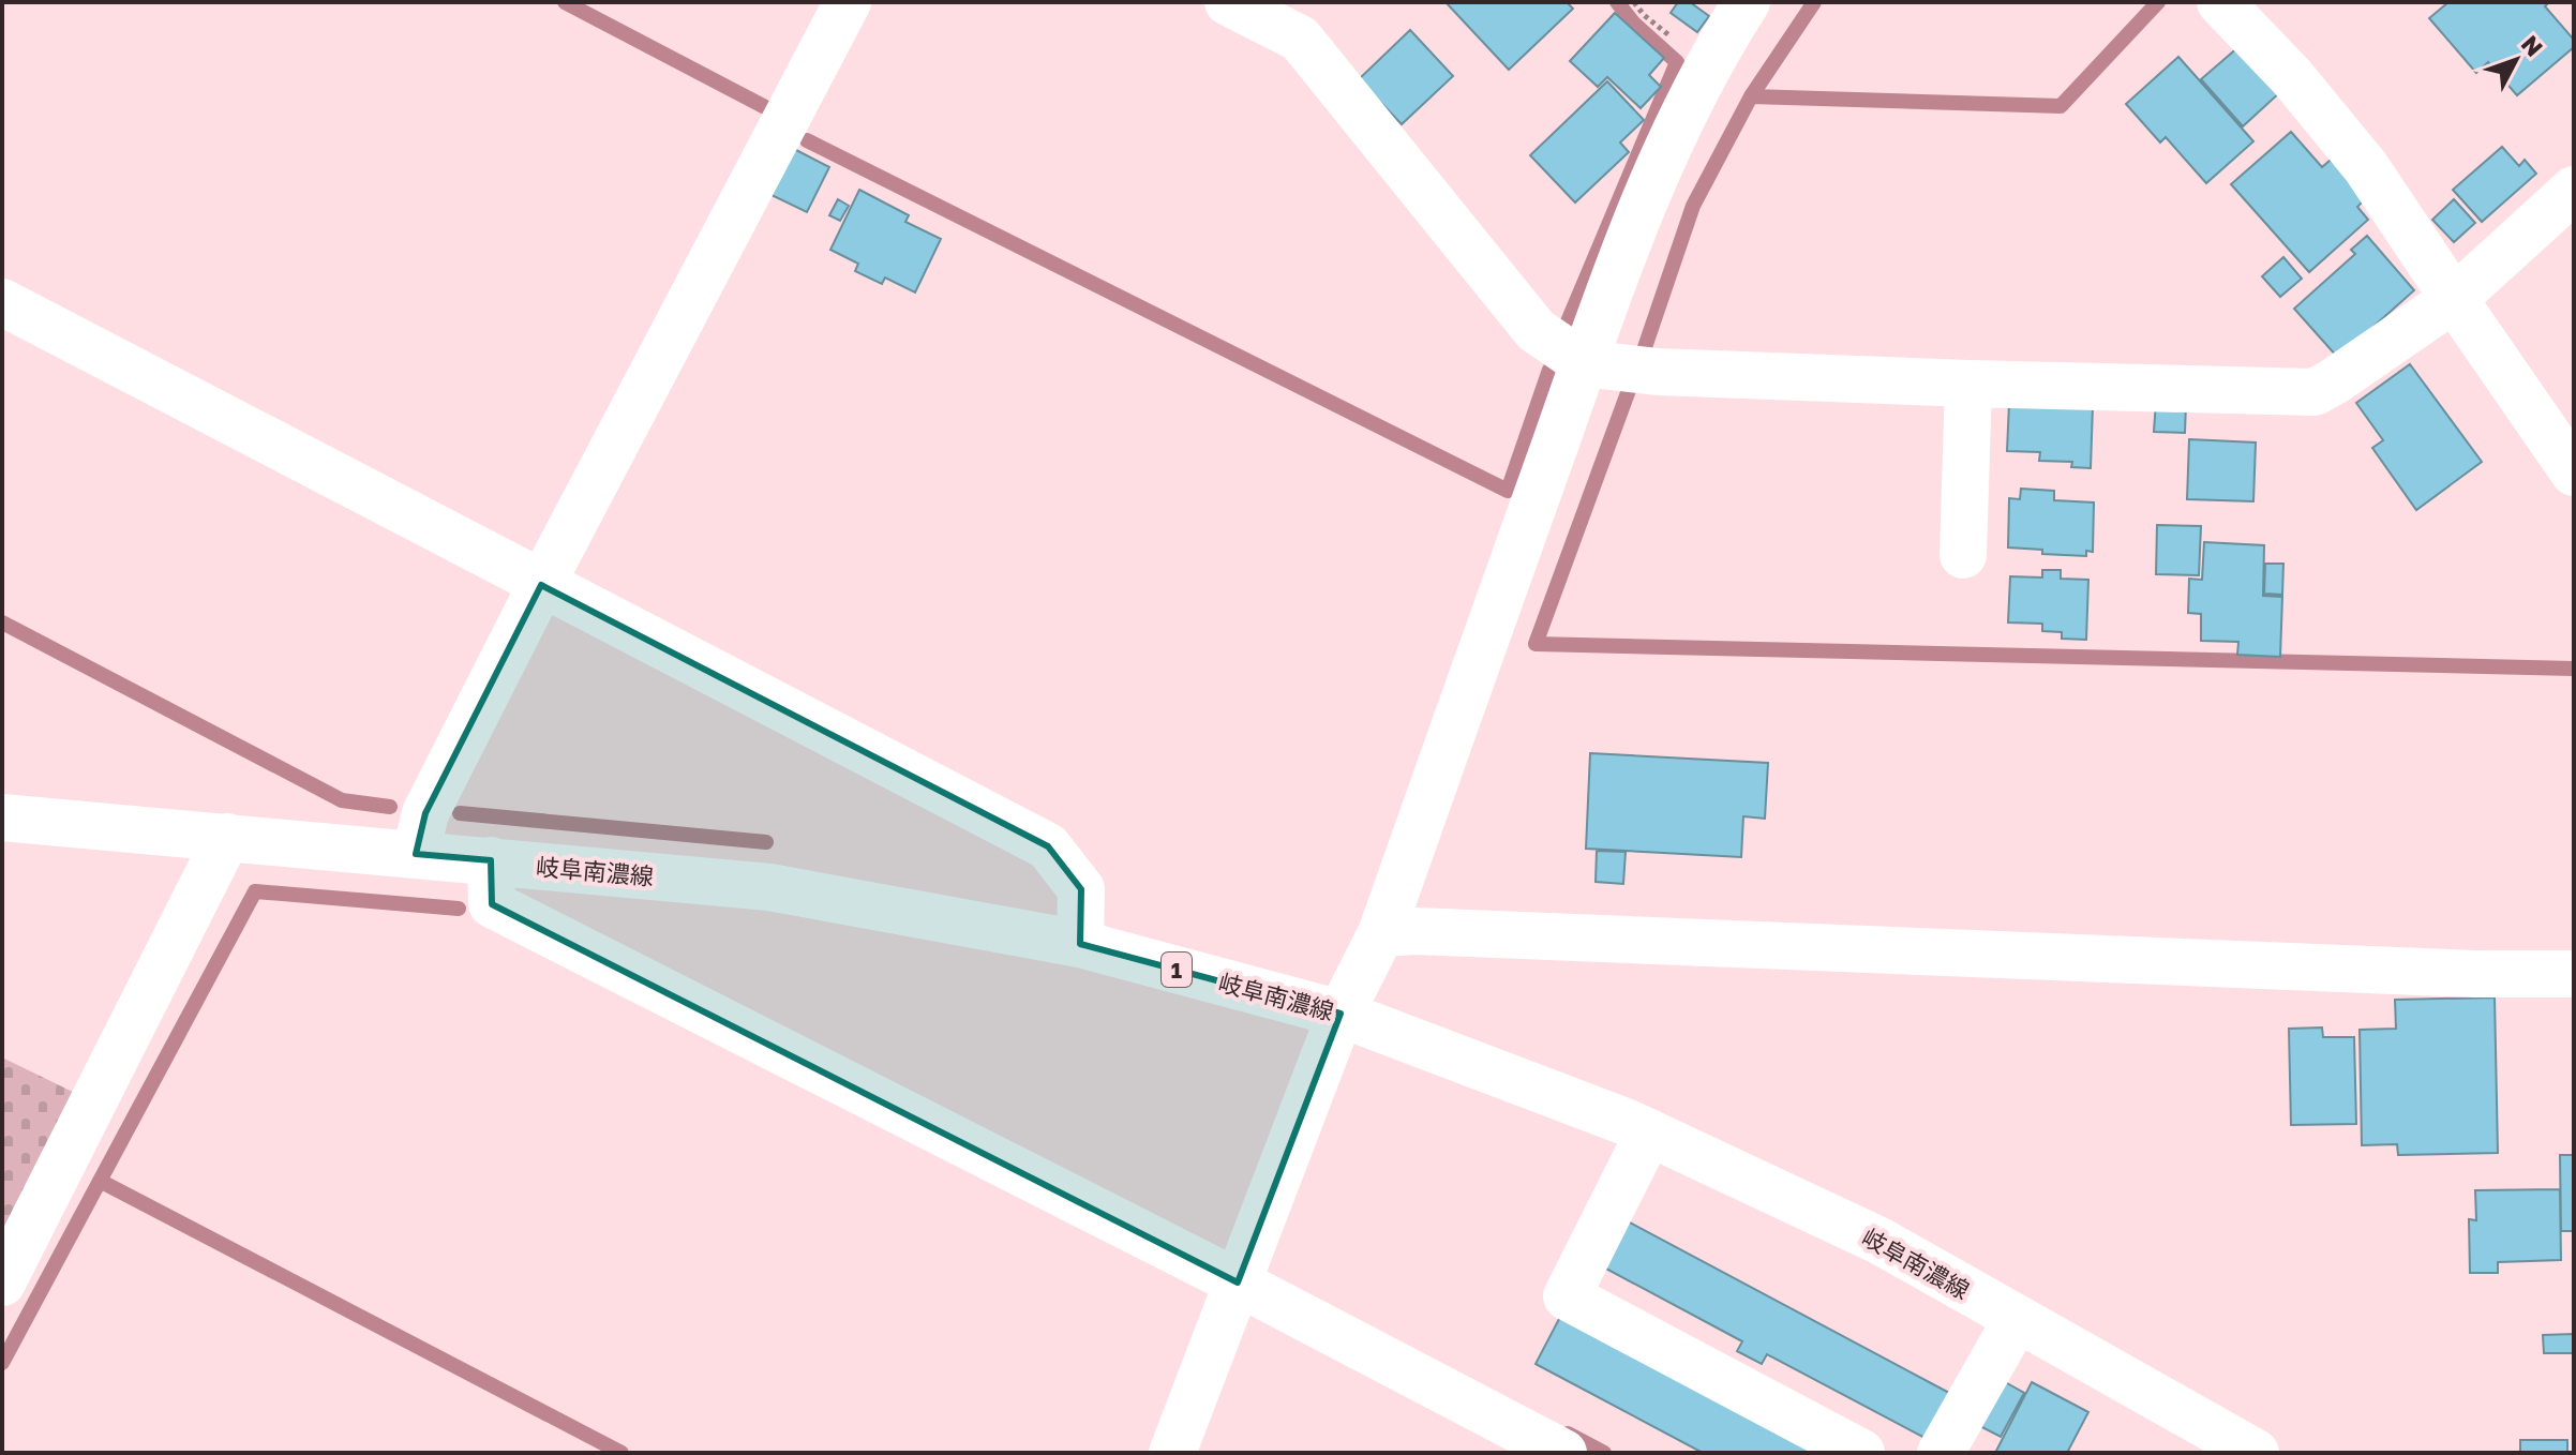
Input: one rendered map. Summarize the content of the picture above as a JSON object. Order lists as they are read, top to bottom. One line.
{"streets":{"street":["岐阜南濃線","1"]},"north":"top right"}
